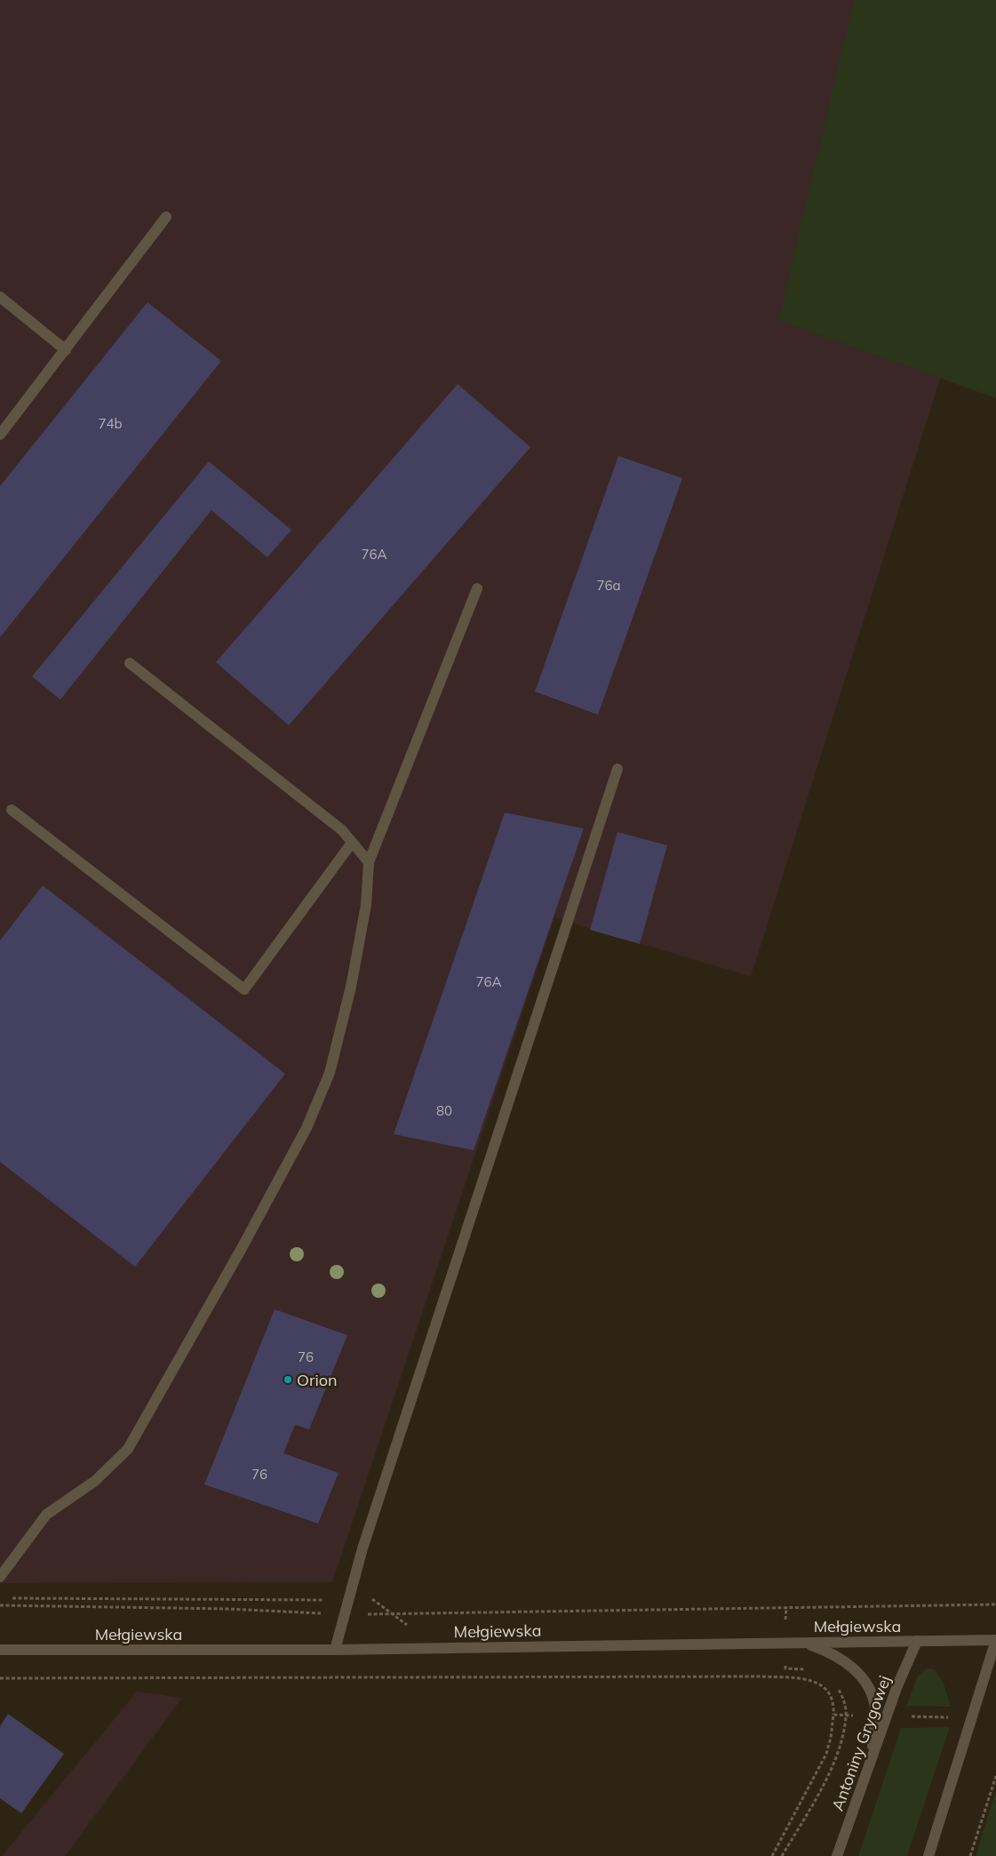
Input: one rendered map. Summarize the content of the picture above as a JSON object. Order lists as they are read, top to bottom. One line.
{"streets":{"street":["Mełgiewska","Antoniny Grygowej"]},"crossings":[["Mełgiewska","Antoniny Grygowej"]],"places":["Orion"],"house_numbers":["74b","76A","76a","76A","80","76","76"]}
